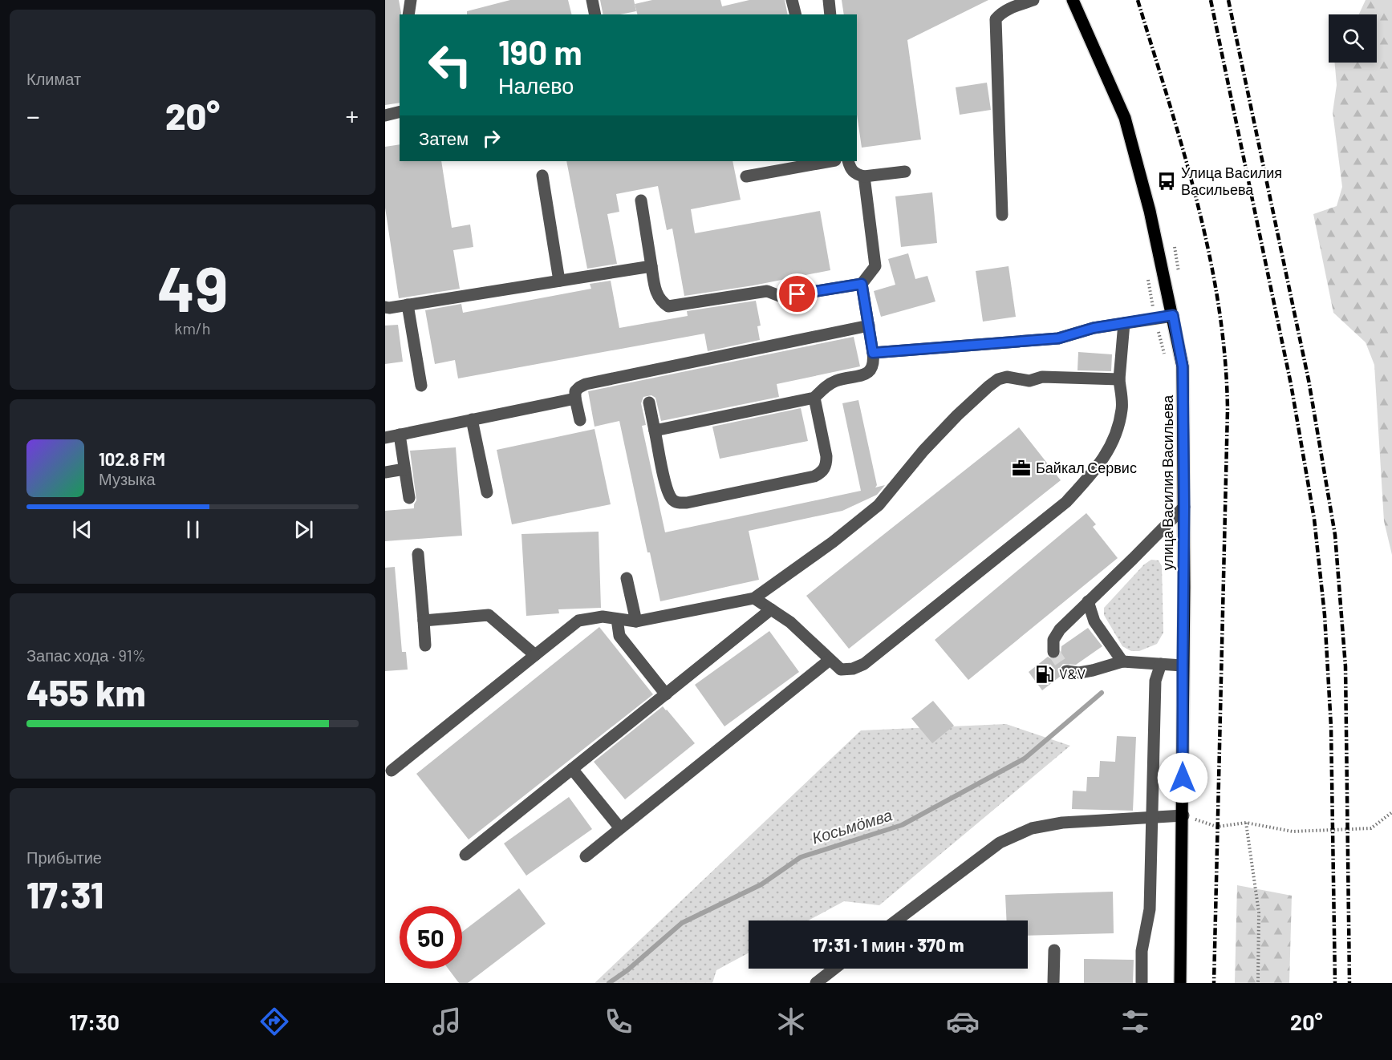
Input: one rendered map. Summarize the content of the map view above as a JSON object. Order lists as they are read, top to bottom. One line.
{"streets":{"main road":["улица Василия Васильева"]},"water":["Косьмӧмва"],"places":{"bus stop":["Улица Василия Васильева"],"office":["Байкал Сервис"],"fuel station":["V&V"]},"page":{"tile":["Климат",["49","km/h"],["Запас хода · 91%","455 km"],["Прибытие","17:31"]],"turn":["190 m","Налево"],"heat":["−","20°","+"],"then":"Затем","song":["102.8 FM","Музыка"],"limit":"50","trip":"17:31 · 1 мин · 370 m","tabs":["17:30","20°"]}}
